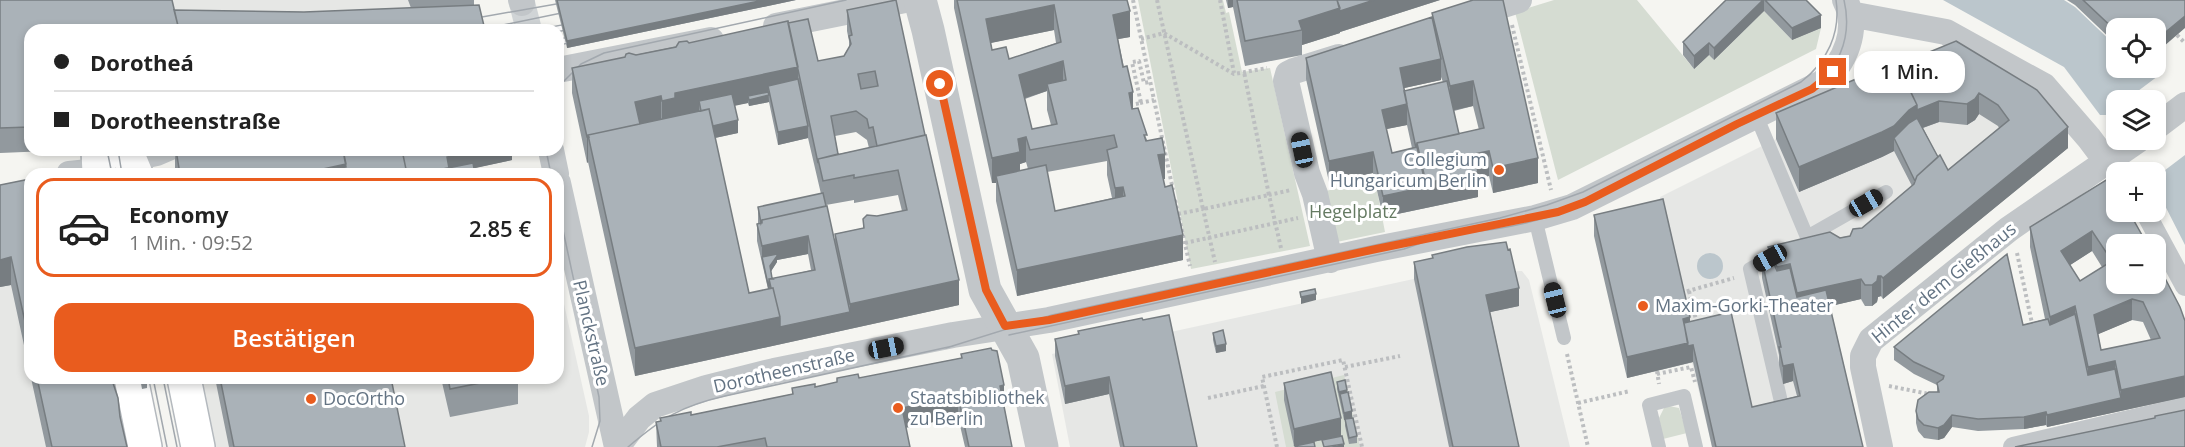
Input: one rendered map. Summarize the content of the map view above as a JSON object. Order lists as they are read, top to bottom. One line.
{"streets":{"street":["Hinter dem Gießhaus","Planckstraße","Dorotheenstraße"]},"crossings":[["Planckstraße","Dorotheenstraße"]],"parks":["Hegelplatz"],"places":["Collegium Hungaricum Berlin","Maxim-Gorki-Theater","DocOrtho","Staatsbibliothek zu Berlin"],"page":{"map_buttons":["+","−"],"banner":["Dorotheá","Dorotheenstraße"],"bubble":"1 Min.","list":[{"name":"Economy","note":"1 Min. · 09:52","value":"2.85 €"}],"buttons":"Bestätigen"}}
